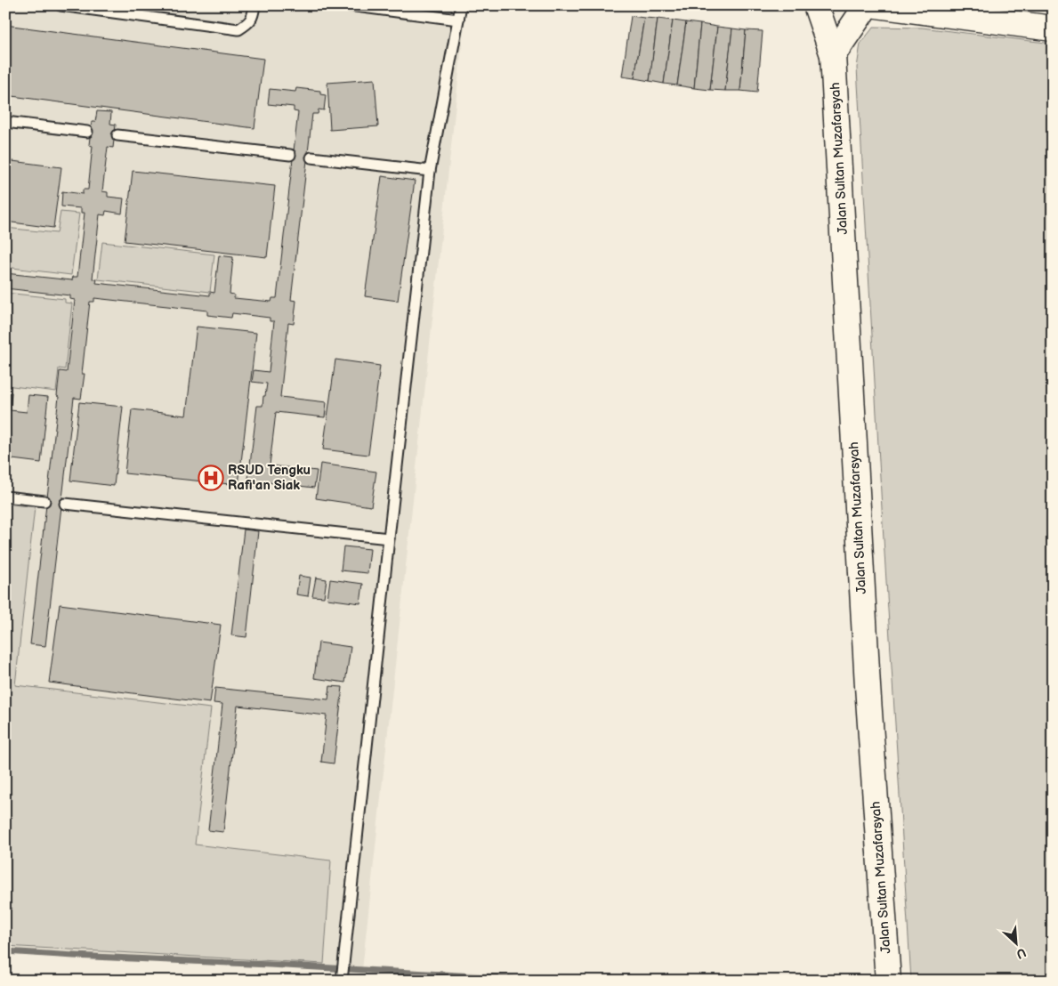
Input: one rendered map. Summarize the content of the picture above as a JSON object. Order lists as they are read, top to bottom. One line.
{"streets":{"street":["Jalan Sultan Muzafarsyah"]},"places":{"hospital":["RSUD Tengku Rafi'an Siak"]},"north":"bottom right"}
